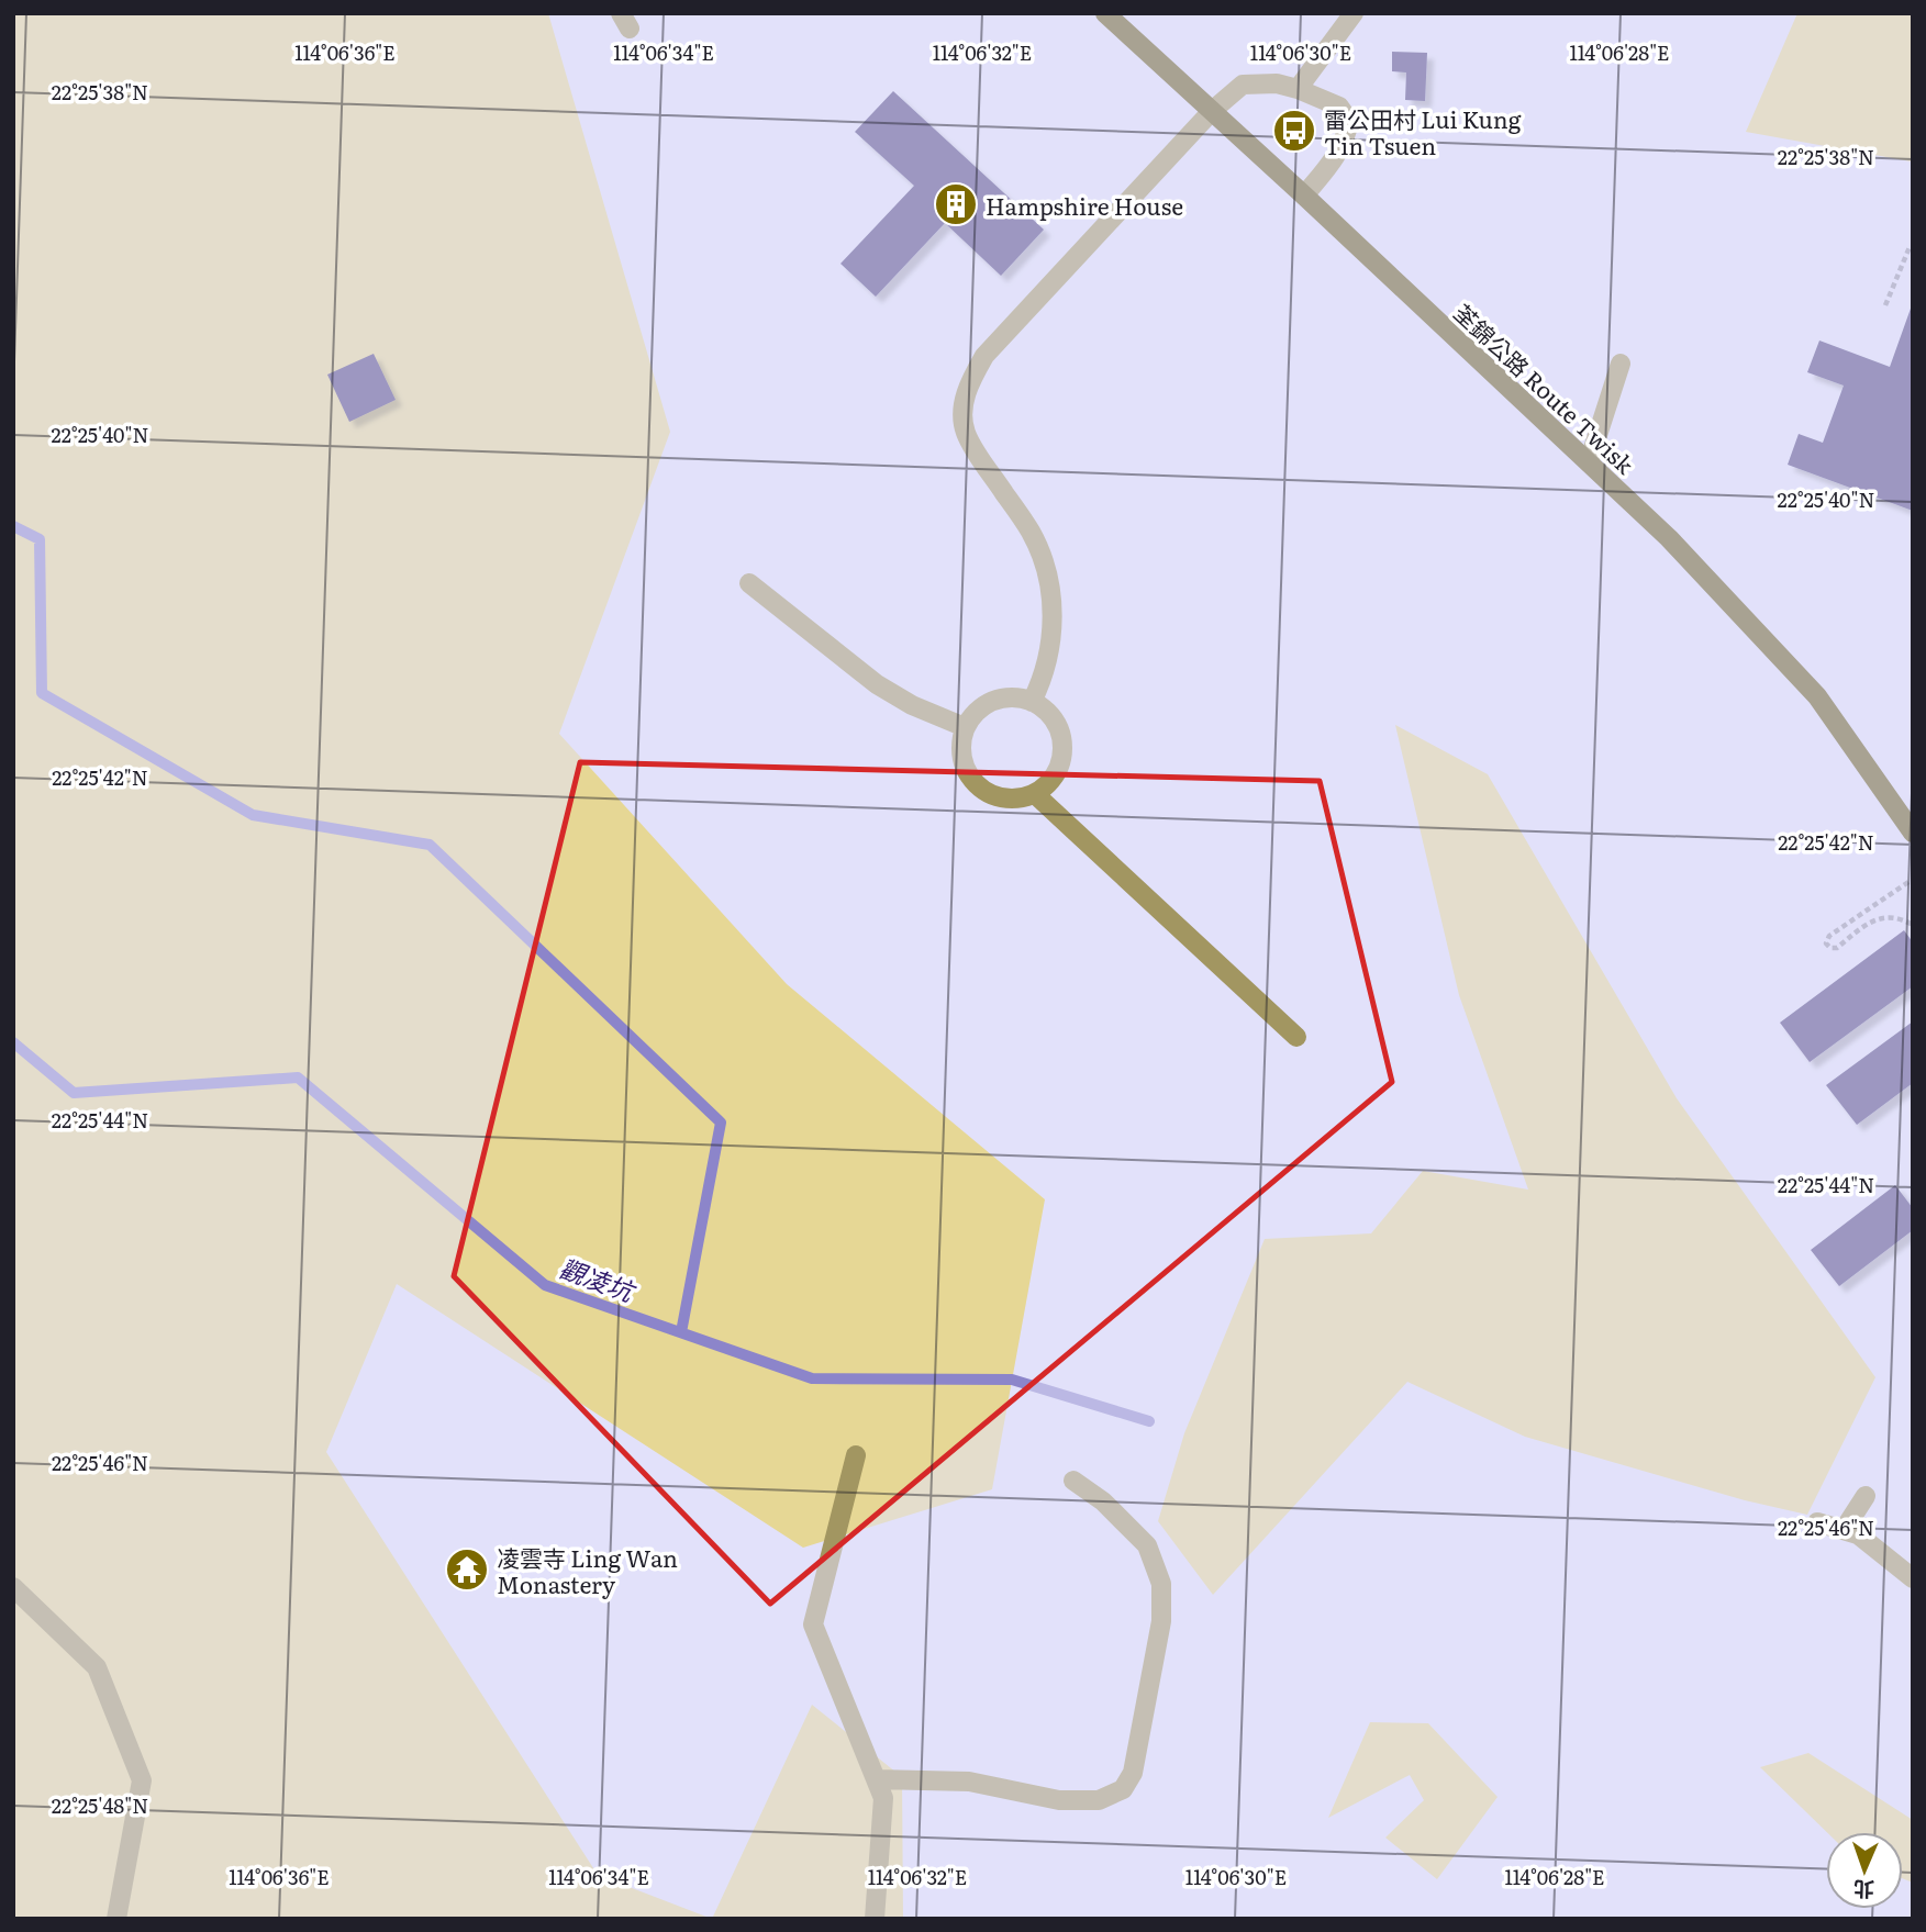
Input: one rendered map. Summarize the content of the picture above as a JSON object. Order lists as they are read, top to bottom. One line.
{"streets":{"main road":["荃錦公路 Route Twisk"]},"water":["觀凌坑"],"places":{"bus stop":["雷公田村 Lui Kung Tin Tsuen"],"building":["Hampshire House"],"temple":["凌雲寺 Ling Wan Monastery"]},"north":"bottom","coordinates":["114°06'36\"E","114°06'34\"E","114°06'32\"E","114°06'30\"E","114°06'28\"E","22°25'38\"N","22°25'40\"N","22°25'42\"N","22°25'44\"N","22°25'46\"N","22°25'48\"N"]}
